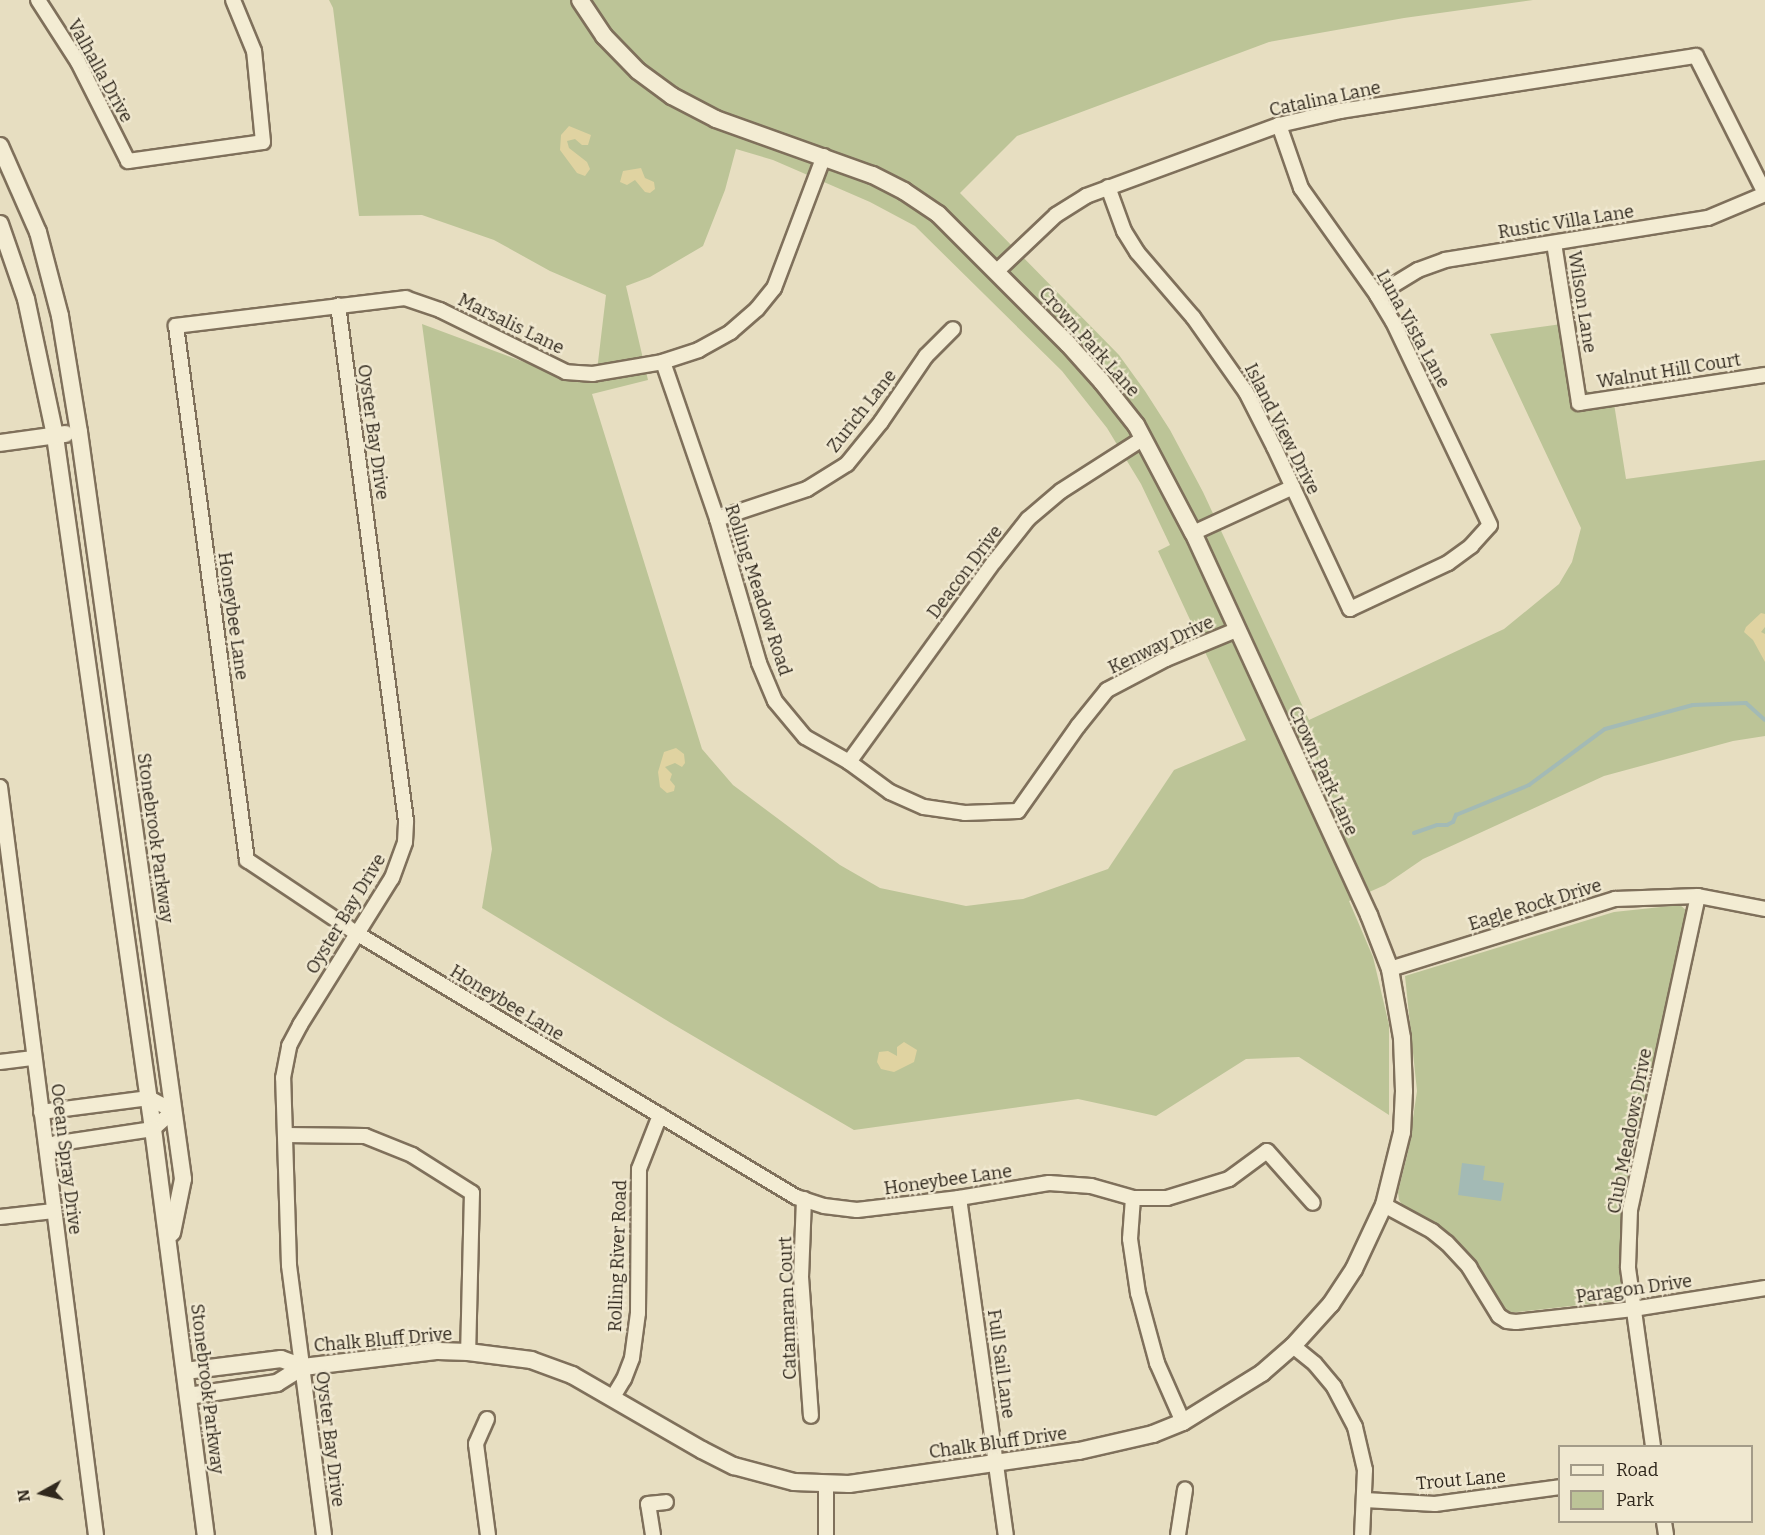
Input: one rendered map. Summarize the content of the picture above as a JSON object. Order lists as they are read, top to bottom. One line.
{"streets":{"street":["Valhalla Drive","Catalina Lane","Rustic Villa Lane","Wilson Lane","Marsalis Lane","Luna Vista Lane","Crown Park Lane","Walnut Hill Court","Zurich Lane","Island View Drive","Oyster Bay Drive","Deacon Drive","Rolling Meadow Road","Honeybee Lane","Kenway Drive","Stonebrook Parkway","Eagle Rock Drive","Club Meadows Drive","Ocean Spray Drive","Rolling River Road","Paragon Drive","Catamaran Court","Chalk Bluff Drive","Full Sail Lane","Trout Lane"]},"crossings":[["Catalina Lane","Rustic Villa Lane"],["Catalina Lane","Luna Vista Lane"],["Catalina Lane","Crown Park Lane"],["Catalina Lane","Island View Drive"],["Rustic Villa Lane","Wilson Lane"],["Rustic Villa Lane","Luna Vista Lane"],["Wilson Lane","Walnut Hill Court"],["Marsalis Lane","Crown Park Lane"],["Marsalis Lane","Oyster Bay Drive"],["Marsalis Lane","Rolling Meadow Road"],["Marsalis Lane","Honeybee Lane"],["Luna Vista Lane","Island View Drive"],["Crown Park Lane","Deacon Drive"],["Crown Park Lane","Kenway Drive"],["Crown Park Lane","Eagle Rock Drive"],["Crown Park Lane","Chalk Bluff Drive"],["Zurich Lane","Rolling Meadow Road"],["Oyster Bay Drive","Honeybee Lane"],["Oyster Bay Drive","Chalk Bluff Drive"],["Deacon Drive","Rolling Meadow Road"],["Rolling Meadow Road","Kenway Drive"],["Honeybee Lane","Rolling River Road"],["Honeybee Lane","Catamaran Court"],["Honeybee Lane","Full Sail Lane"],["Stonebrook Parkway","Chalk Bluff Drive"],["Eagle Rock Drive","Club Meadows Drive"],["Eagle Rock Drive","Chalk Bluff Drive"],["Club Meadows Drive","Paragon Drive"],["Rolling River Road","Chalk Bluff Drive"],["Paragon Drive","Chalk Bluff Drive"],["Chalk Bluff Drive","Full Sail Lane"]],"legend":["Road","Park"],"north":"left"}
